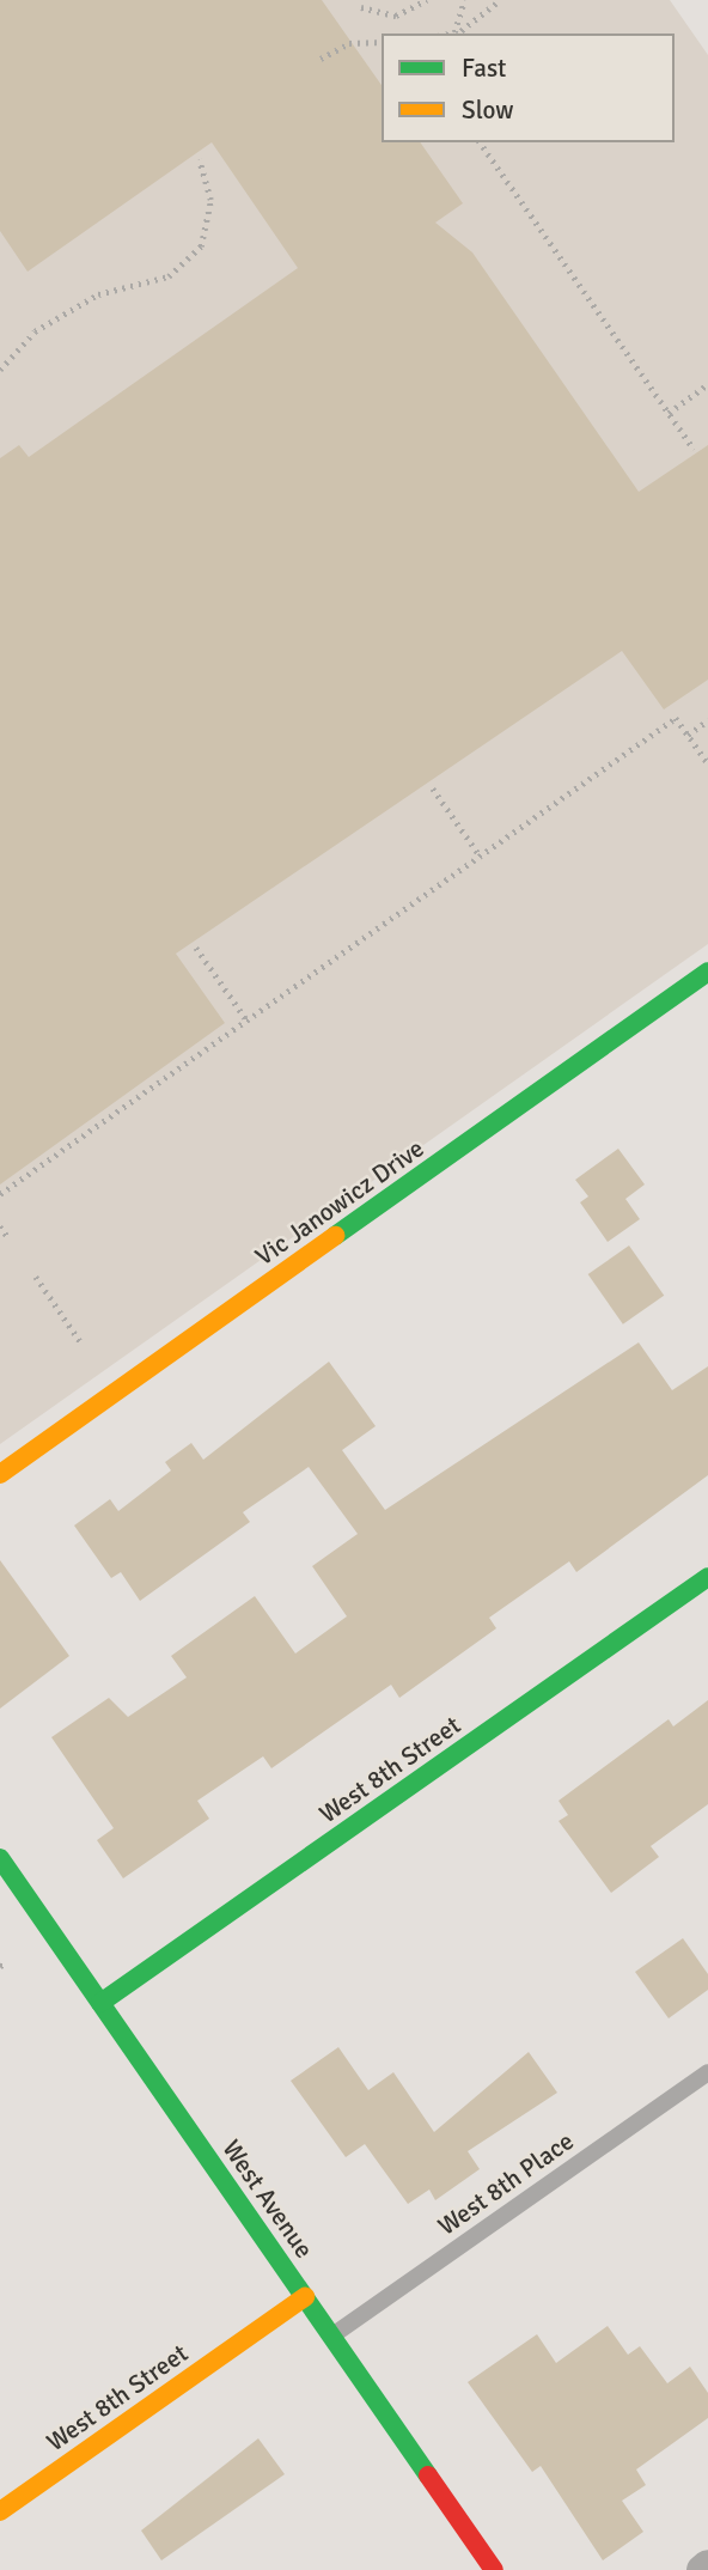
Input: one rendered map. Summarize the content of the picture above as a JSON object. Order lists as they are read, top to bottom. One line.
{"streets":{"street":["Vic Janowicz Drive","West 8th Street","West Avenue"],"lane":["West 8th Place"]},"crossings":[["West 8th Street","West Avenue"],["West 8th Place","West Avenue"]],"legend":["Fast","Slow"]}
